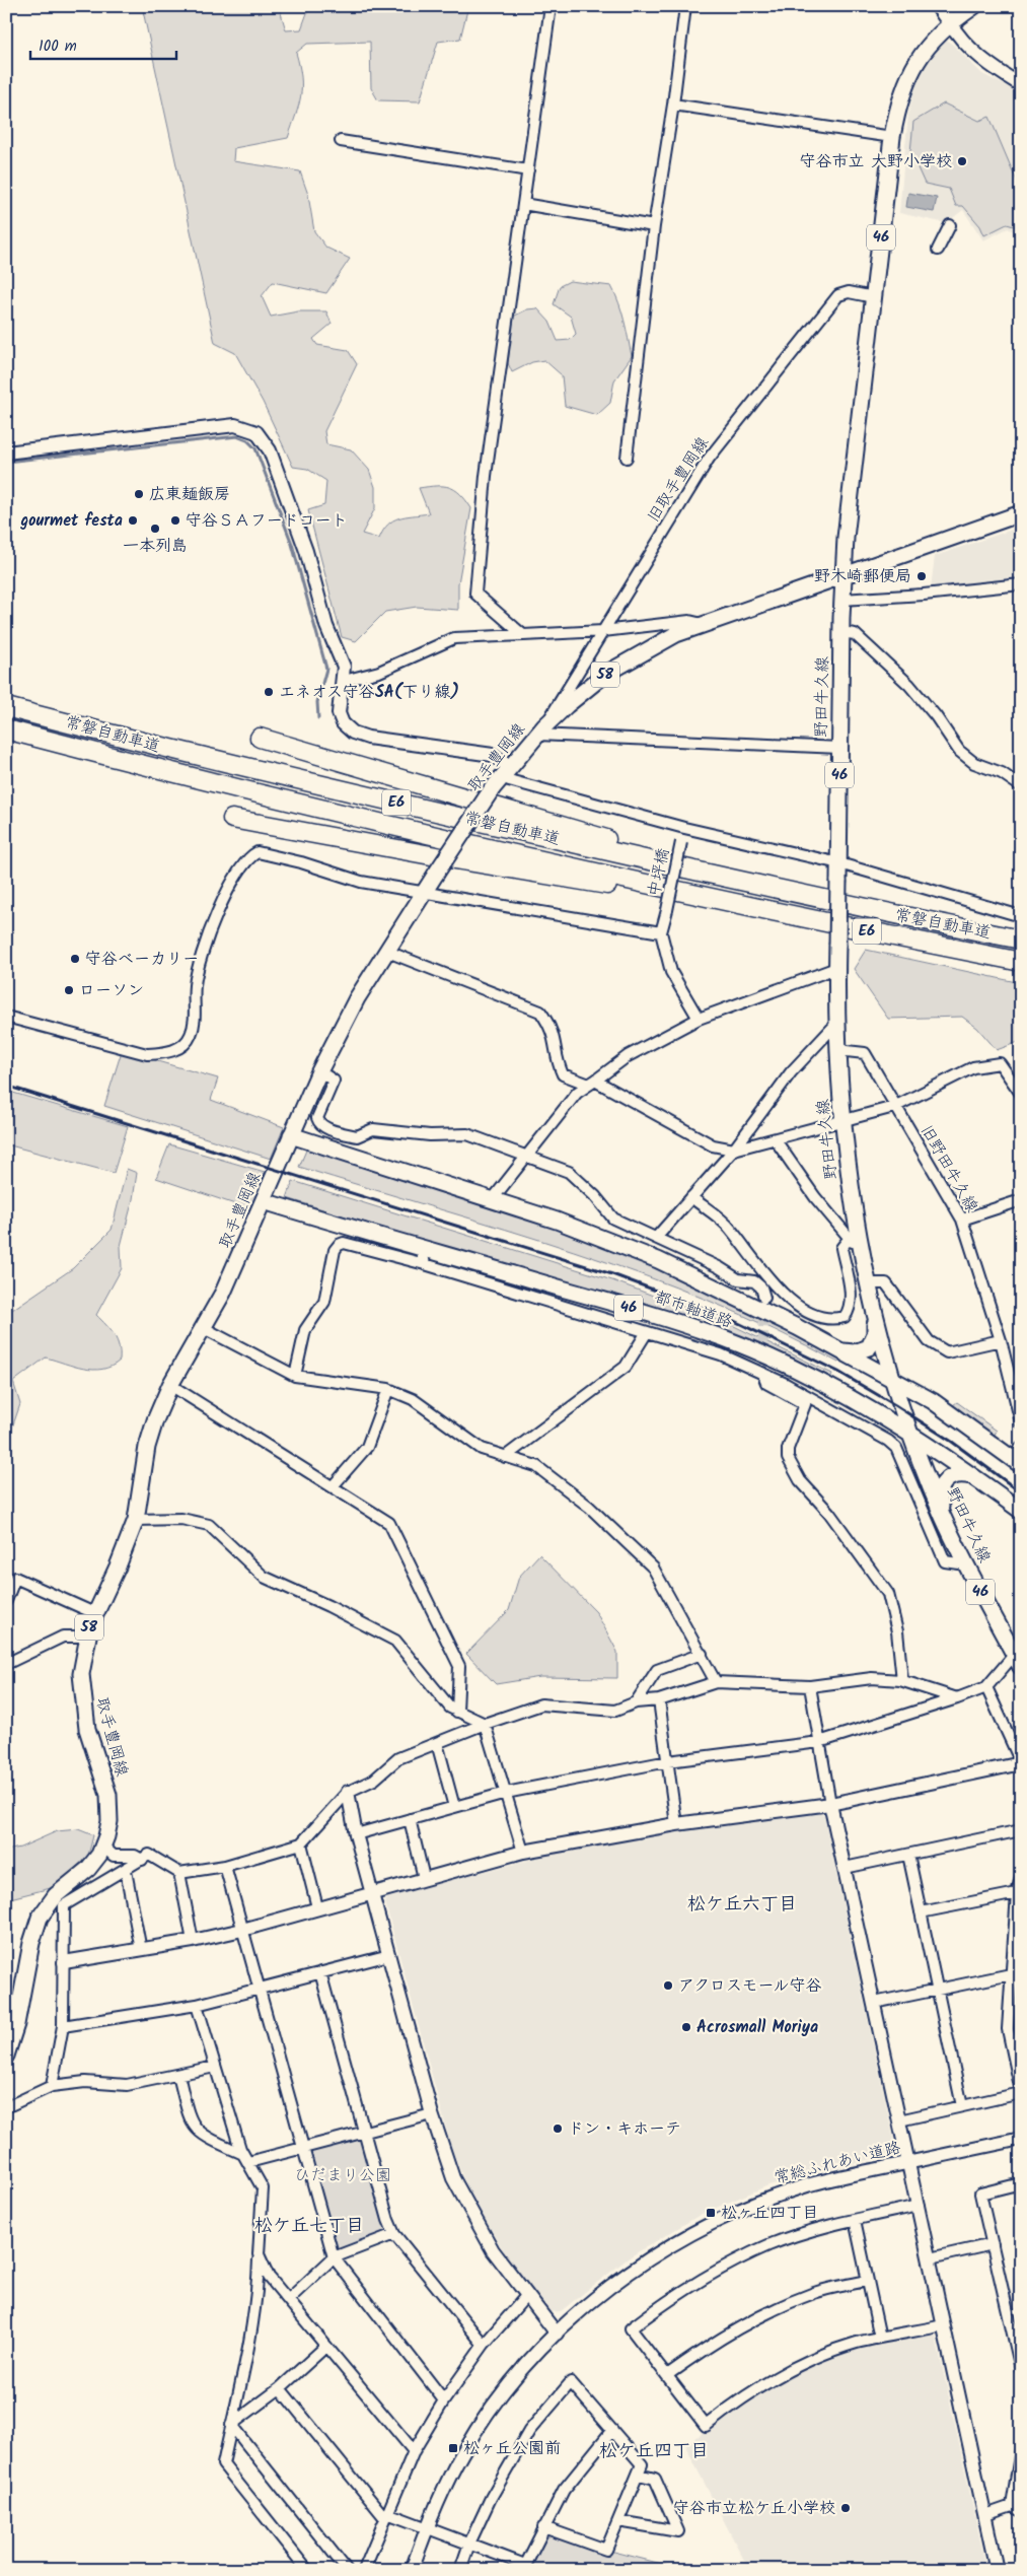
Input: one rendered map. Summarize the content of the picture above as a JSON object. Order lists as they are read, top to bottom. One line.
{"streets":{"highway":["常磐自動車道","E6"],"main road":["46","58","野田牛久線","取手豊岡線","都市軸道路"],"street":["旧取手豊岡線","中坪橋","旧野田牛久線","常総ふれあい道路"]},"crossings":[["旧取手豊岡線","野田牛久線"],["旧取手豊岡線","取手豊岡線"],["野田牛久線","取手豊岡線"],["野田牛久線","旧野田牛久線"],["野田牛久線","都市軸道路"],["取手豊岡線","都市軸道路"]],"districts":["松ケ丘六丁目","松ケ丘七丁目","松ケ丘四丁目"],"parks":["ひだまり公園"],"places":{"other":["守谷市立 大野小学校","広東麺飯房","gourmet festa","守谷ＳＡフードコート","一本列島","野木崎郵便局","エネオス守谷SA(下り線)","守谷ベーカリー","ローソン","アクロスモール守谷","Acrosmall Moriya","ドン・キホーテ","守谷市立松ケ丘小学校"],"transit":["松ヶ丘四丁目","松ヶ丘公園前"]},"scale_bar":"100 m"}
